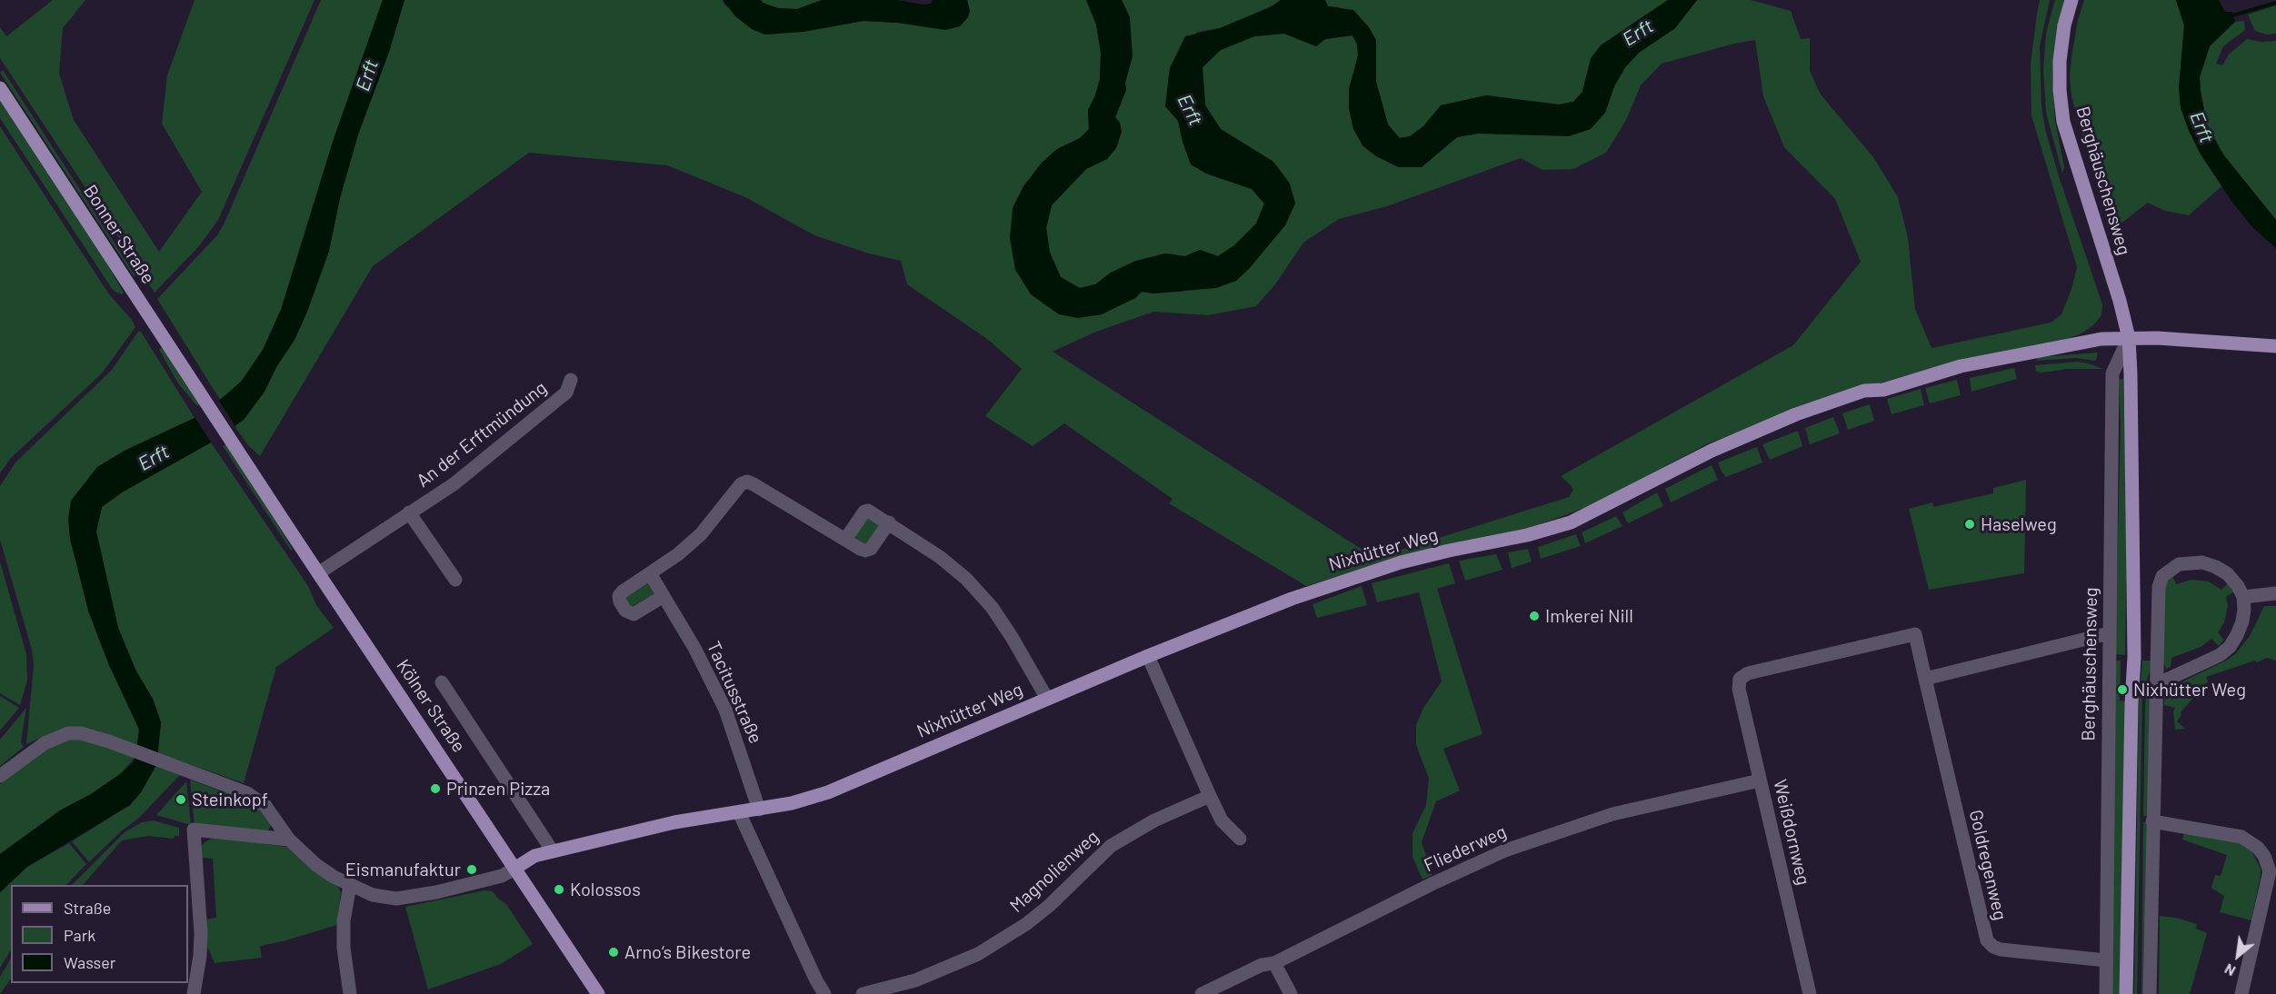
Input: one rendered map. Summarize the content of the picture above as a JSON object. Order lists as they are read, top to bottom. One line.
{"streets":{"main road":["Berghäuschensweg","Bonner Straße","Nixhütter Weg","Kölner Straße"],"street":["An der Erftmündung","Tacitusstraße","Weißdornweg","Fliederweg","Goldregenweg","Magnolienweg"]},"crossings":[["Berghäuschensweg","Nixhütter Weg"],["Berghäuschensweg","Goldregenweg"],["Bonner Straße","Kölner Straße"],["An der Erftmündung","Kölner Straße"],["Nixhütter Weg","Tacitusstraße"],["Nixhütter Weg","Kölner Straße"],["Weißdornweg","Fliederweg"],["Weißdornweg","Goldregenweg"]],"water":["Erft"],"places":["Haselweg","Imkerei Nill","Nixhütter Weg","Prinzen Pizza","Steinkopf","Eismanufaktur","Kolossos","Arno‘s Bikestore"],"legend":["Straße","Park","Wasser"],"north":"bottom left"}
